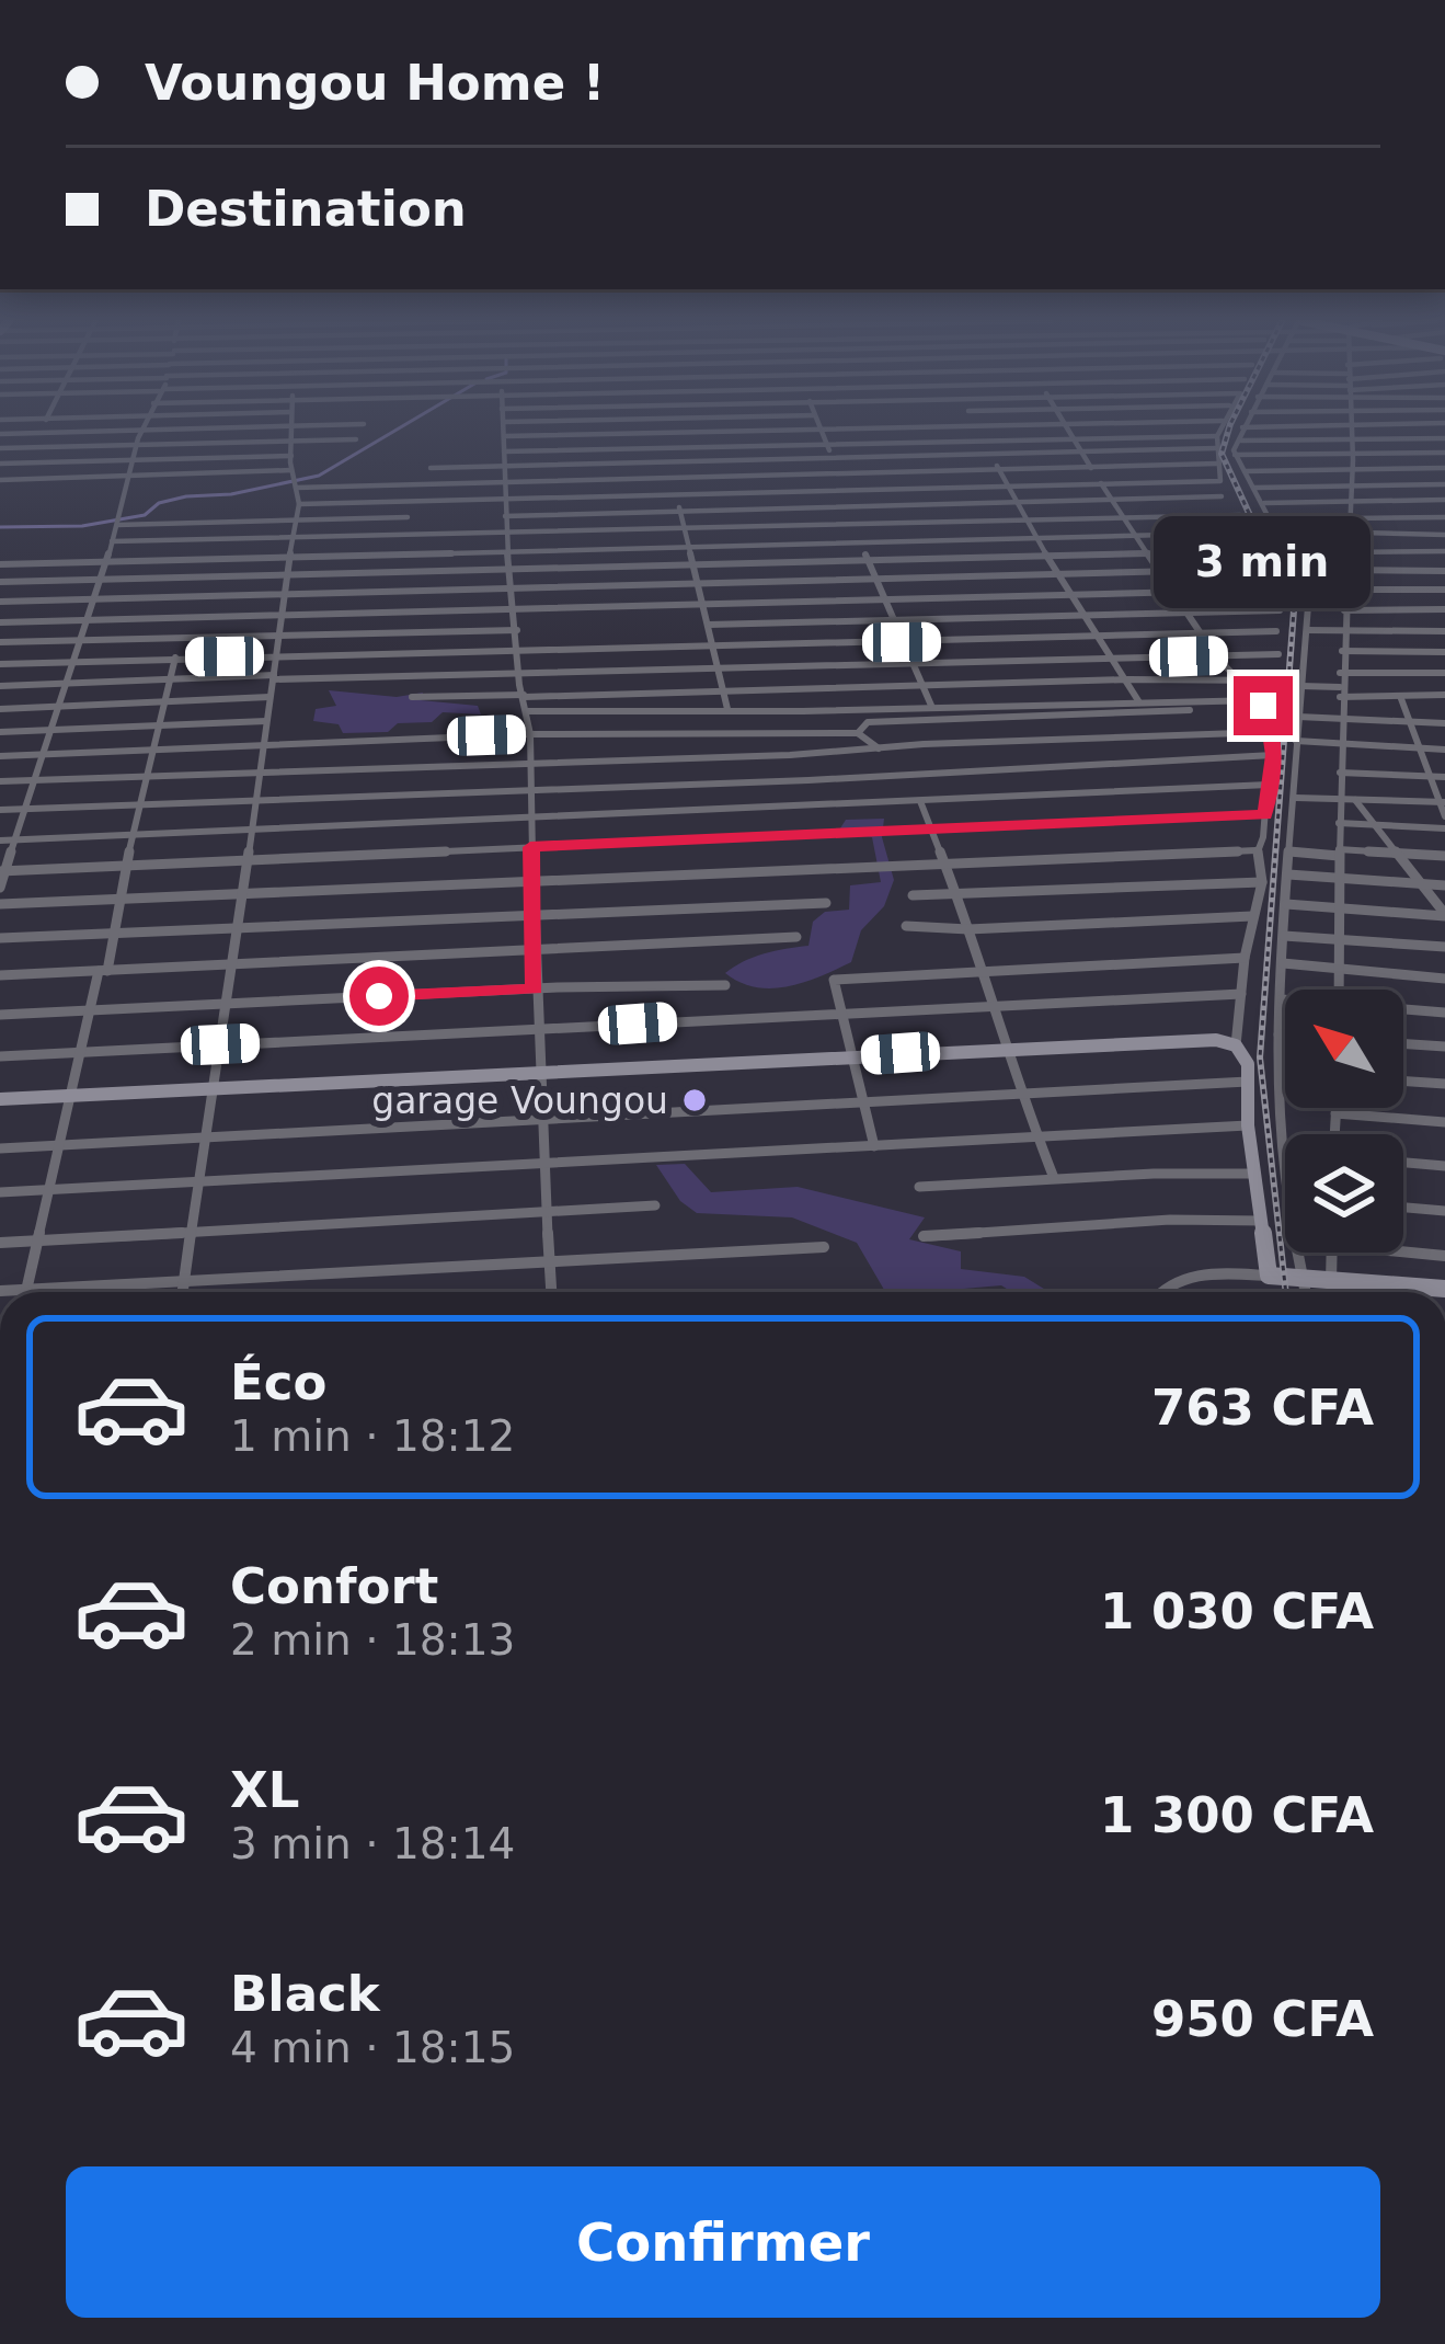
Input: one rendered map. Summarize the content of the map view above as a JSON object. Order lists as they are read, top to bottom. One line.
{"places":["garage Voungou"],"north":"top left","page":{"banner":["Voungou Home !","Destination"],"bubble":"3 min","list":[{"name":"Éco","note":"1 min · 18:12","value":"763 CFA"},{"name":"Confort","note":"2 min · 18:13","value":"1 030 CFA"},{"name":"XL","note":"3 min · 18:14","value":"1 300 CFA"},{"name":"Black","note":"4 min · 18:15","value":"950 CFA"}],"buttons":"Confirmer"}}
